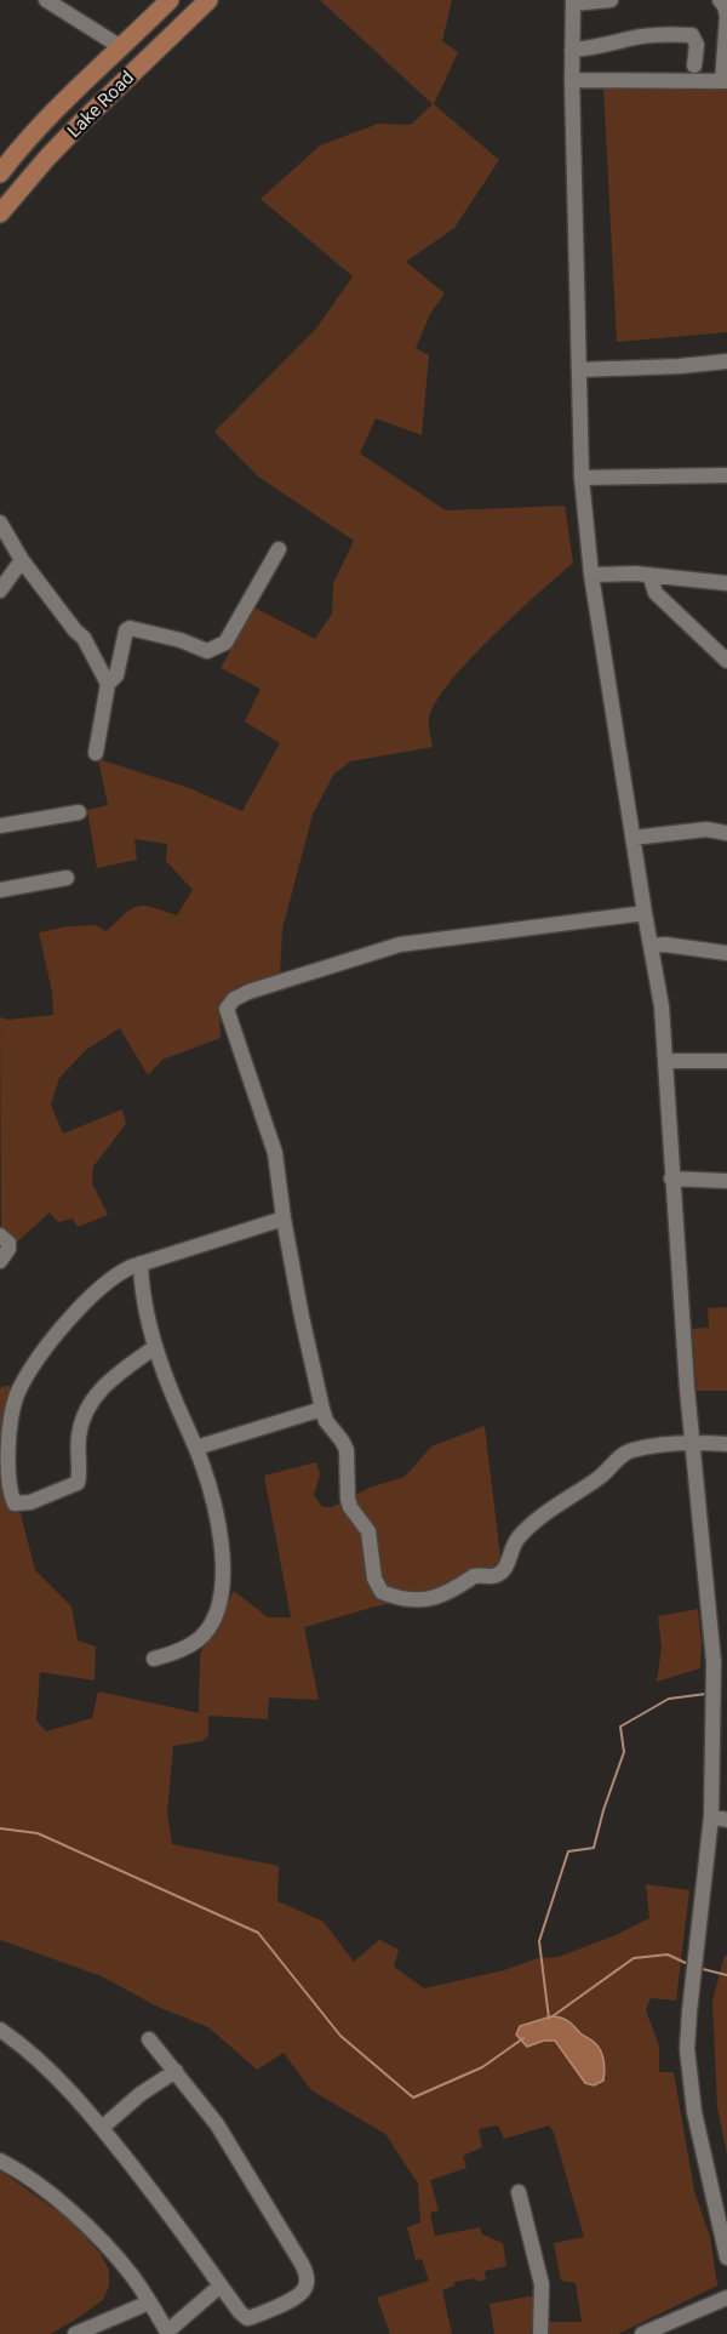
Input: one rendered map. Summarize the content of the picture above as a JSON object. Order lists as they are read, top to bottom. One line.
{"streets":{"main road":["Lake Road"]}}
